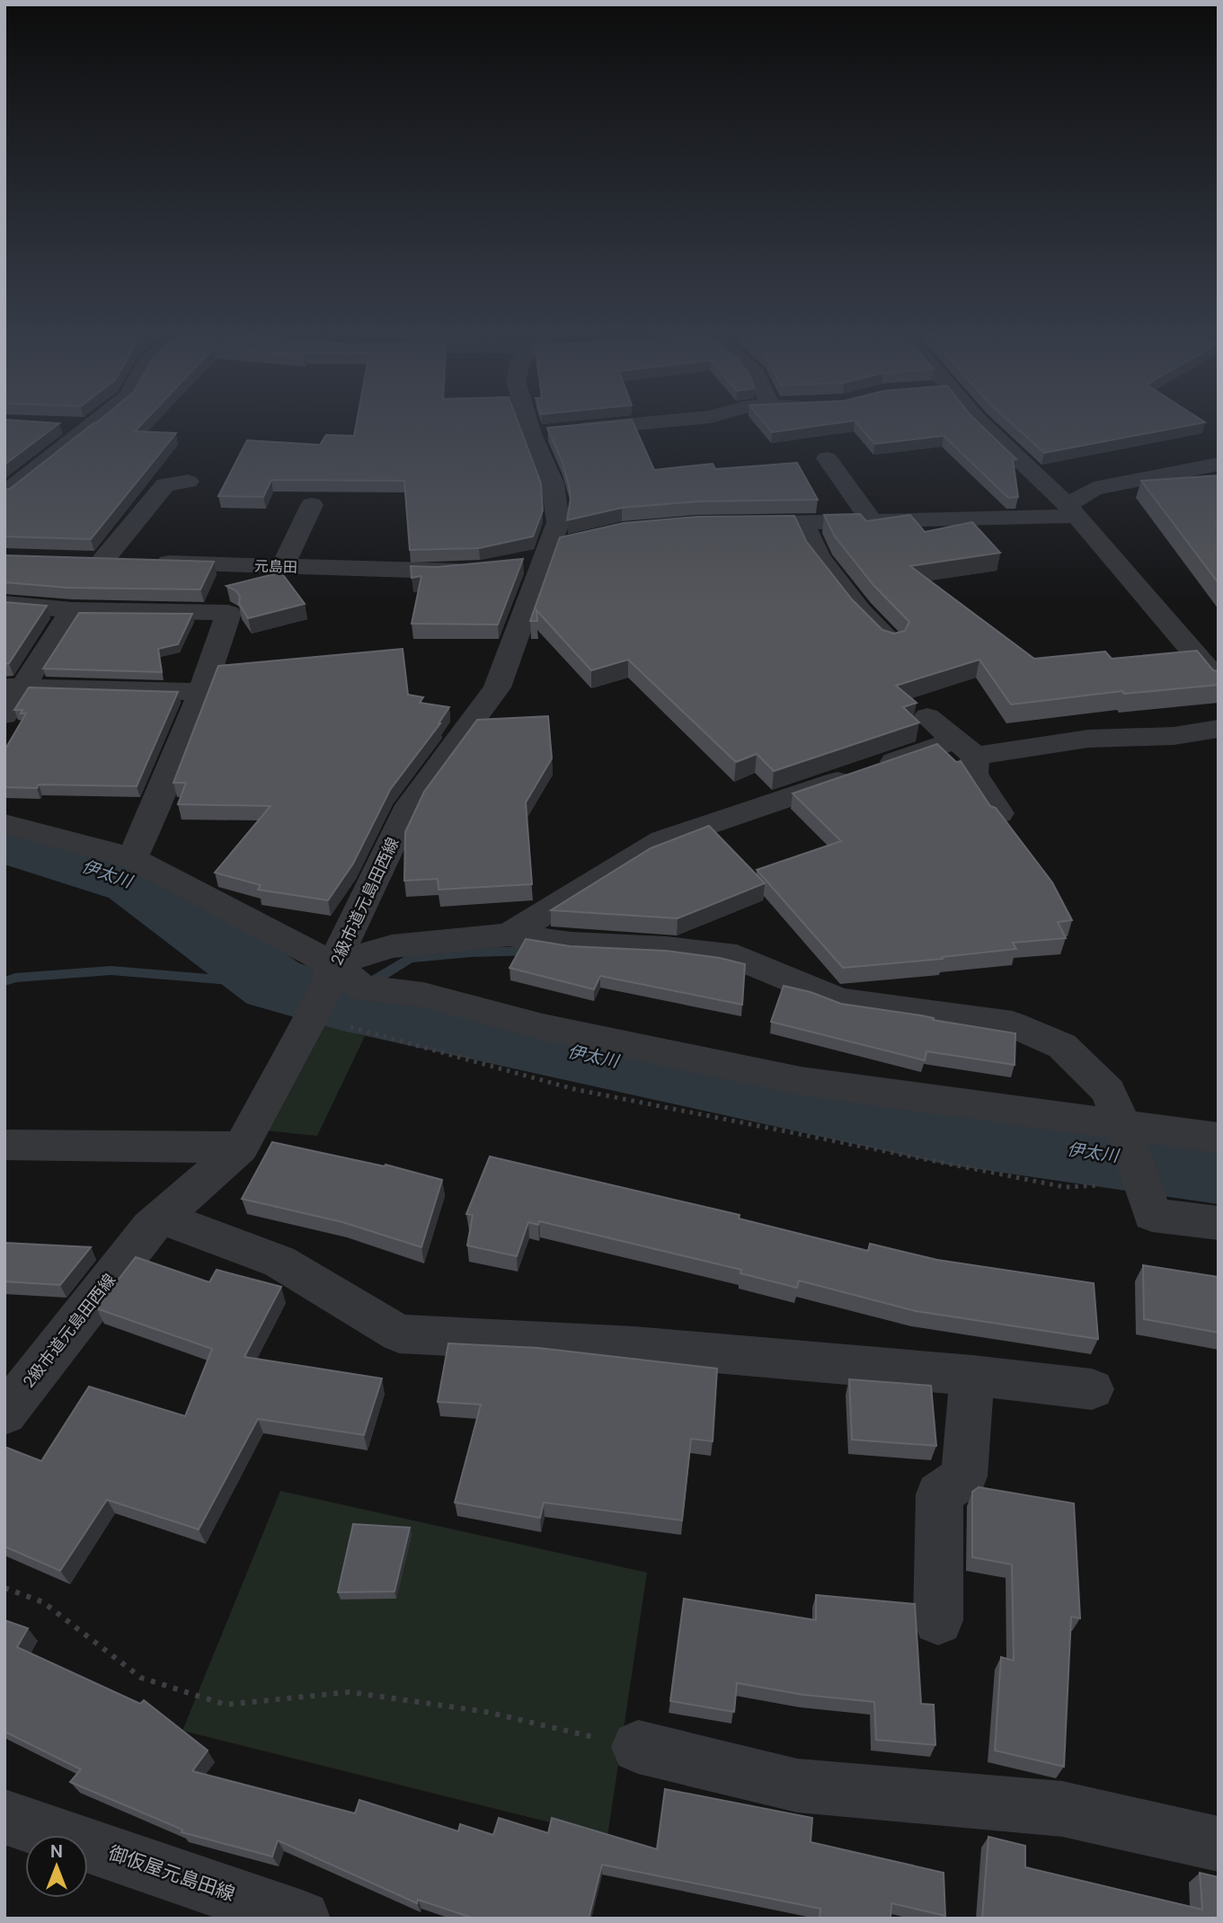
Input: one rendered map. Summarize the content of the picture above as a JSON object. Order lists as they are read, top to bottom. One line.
{"streets":{"street":["元島田","2級市道元島田西線","御仮屋元島田線"]},"water":["伊太川"],"north":"top"}
